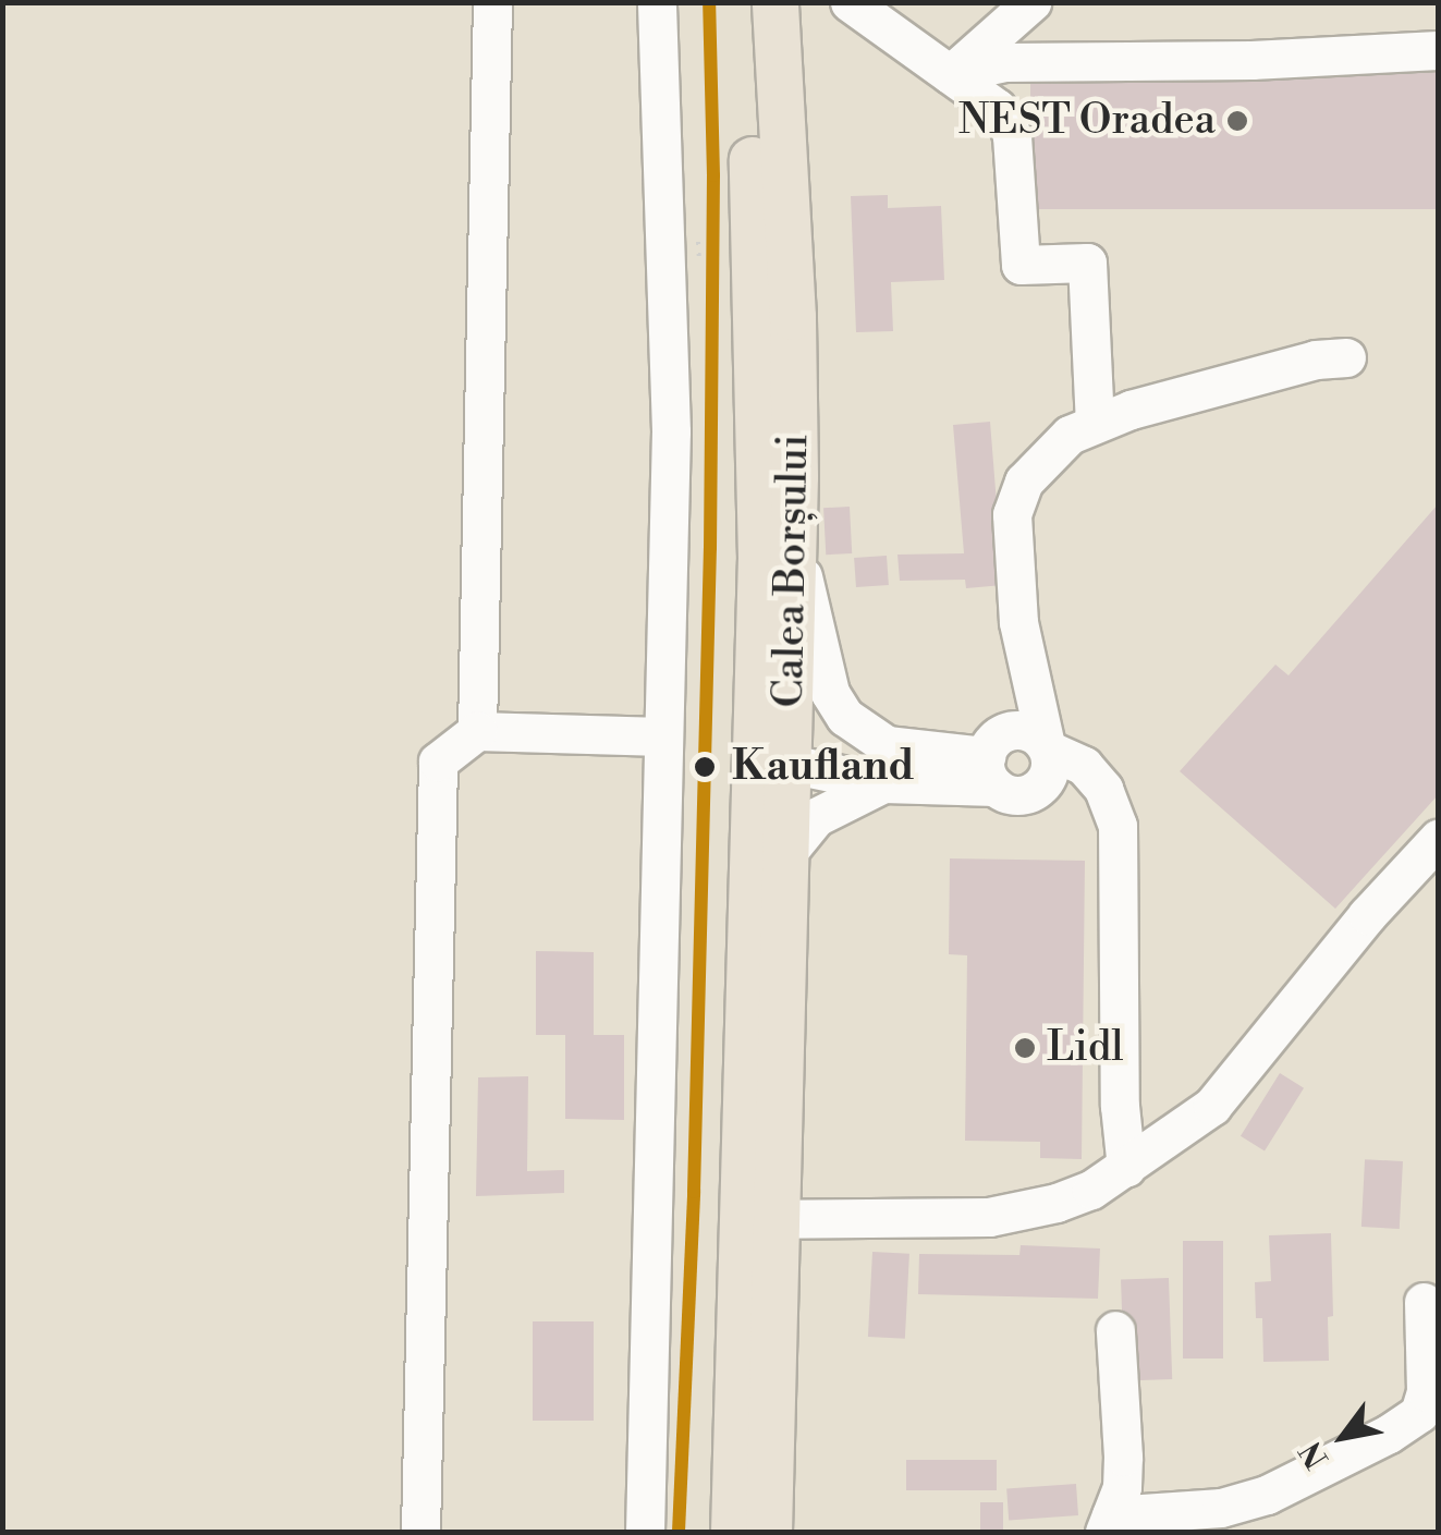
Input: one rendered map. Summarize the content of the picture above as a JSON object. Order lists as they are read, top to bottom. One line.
{"streets":{"main road":["Calea Borșului"]},"places":["NEST Oradea","Kaufland","Lidl"],"north":"bottom left"}
